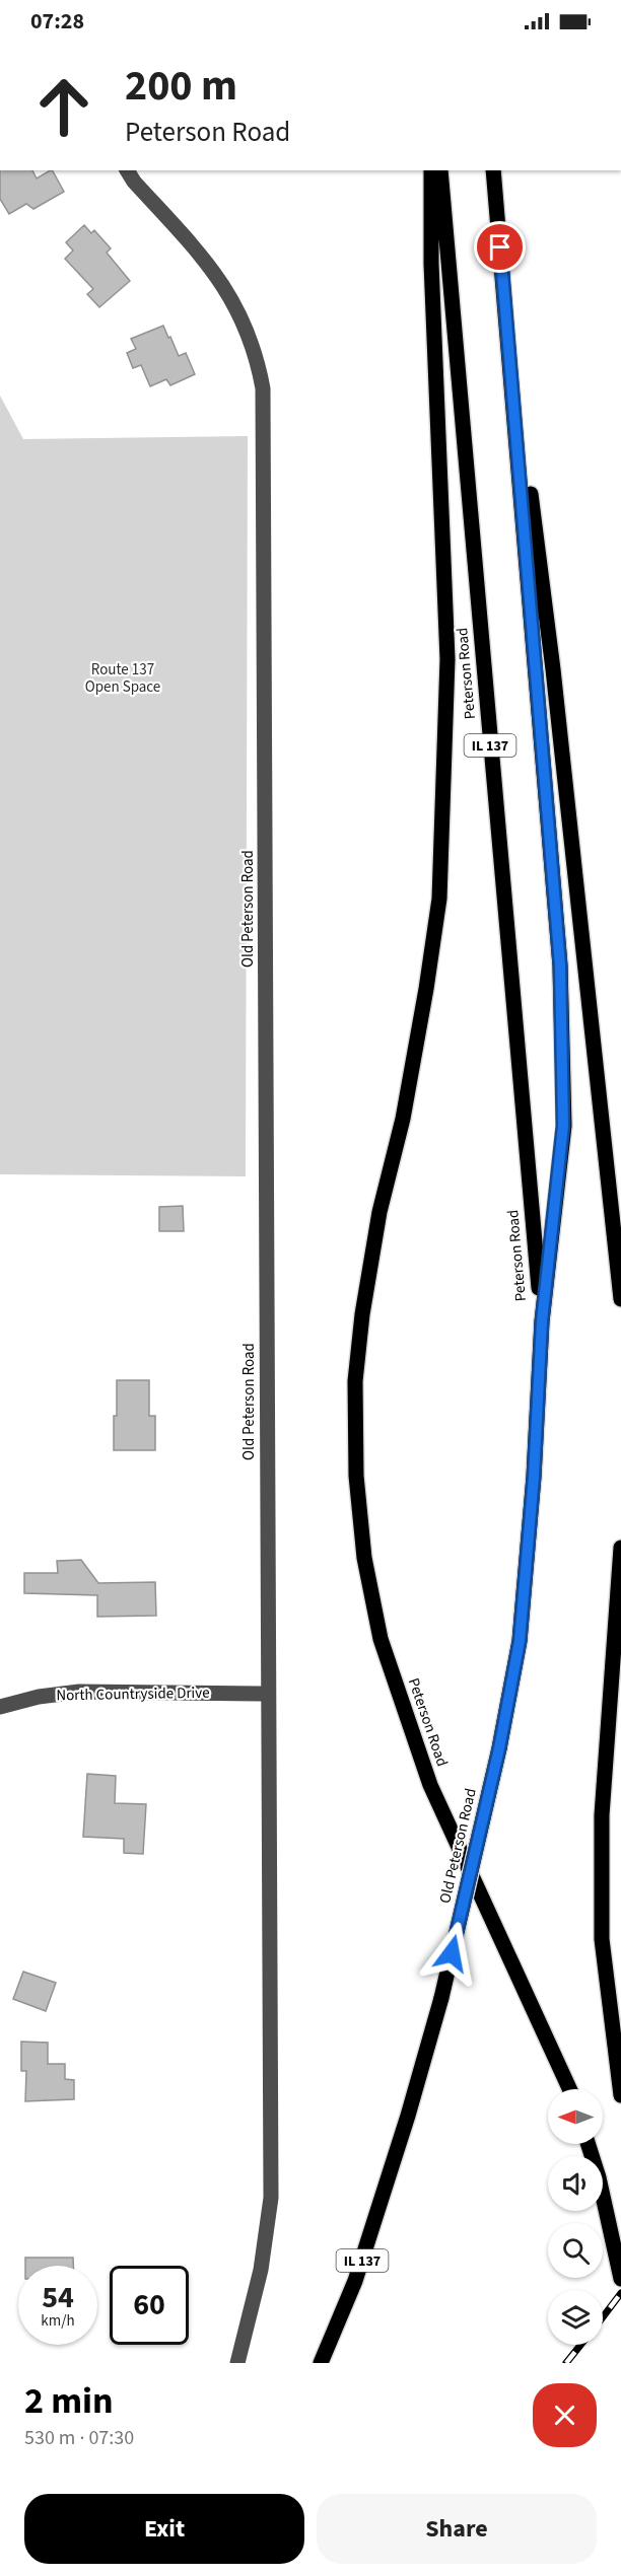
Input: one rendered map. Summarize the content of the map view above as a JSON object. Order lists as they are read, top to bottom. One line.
{"streets":{"main road":["Peterson Road","IL 137","Old Peterson Road"],"street":["North Countryside Drive"]},"crossings":[["Peterson Road","Old Peterson Road"],["Old Peterson Road","North Countryside Drive"]],"parks":["Route 137 Open Space"],"north":"left","page":{"status":"07:28","turn":["200 m","Peterson Road"],"speed":"54 km/h","limit":"60","heading":["2 min","530 m · 07:30"],"buttons":["Exit","Share"]}}
